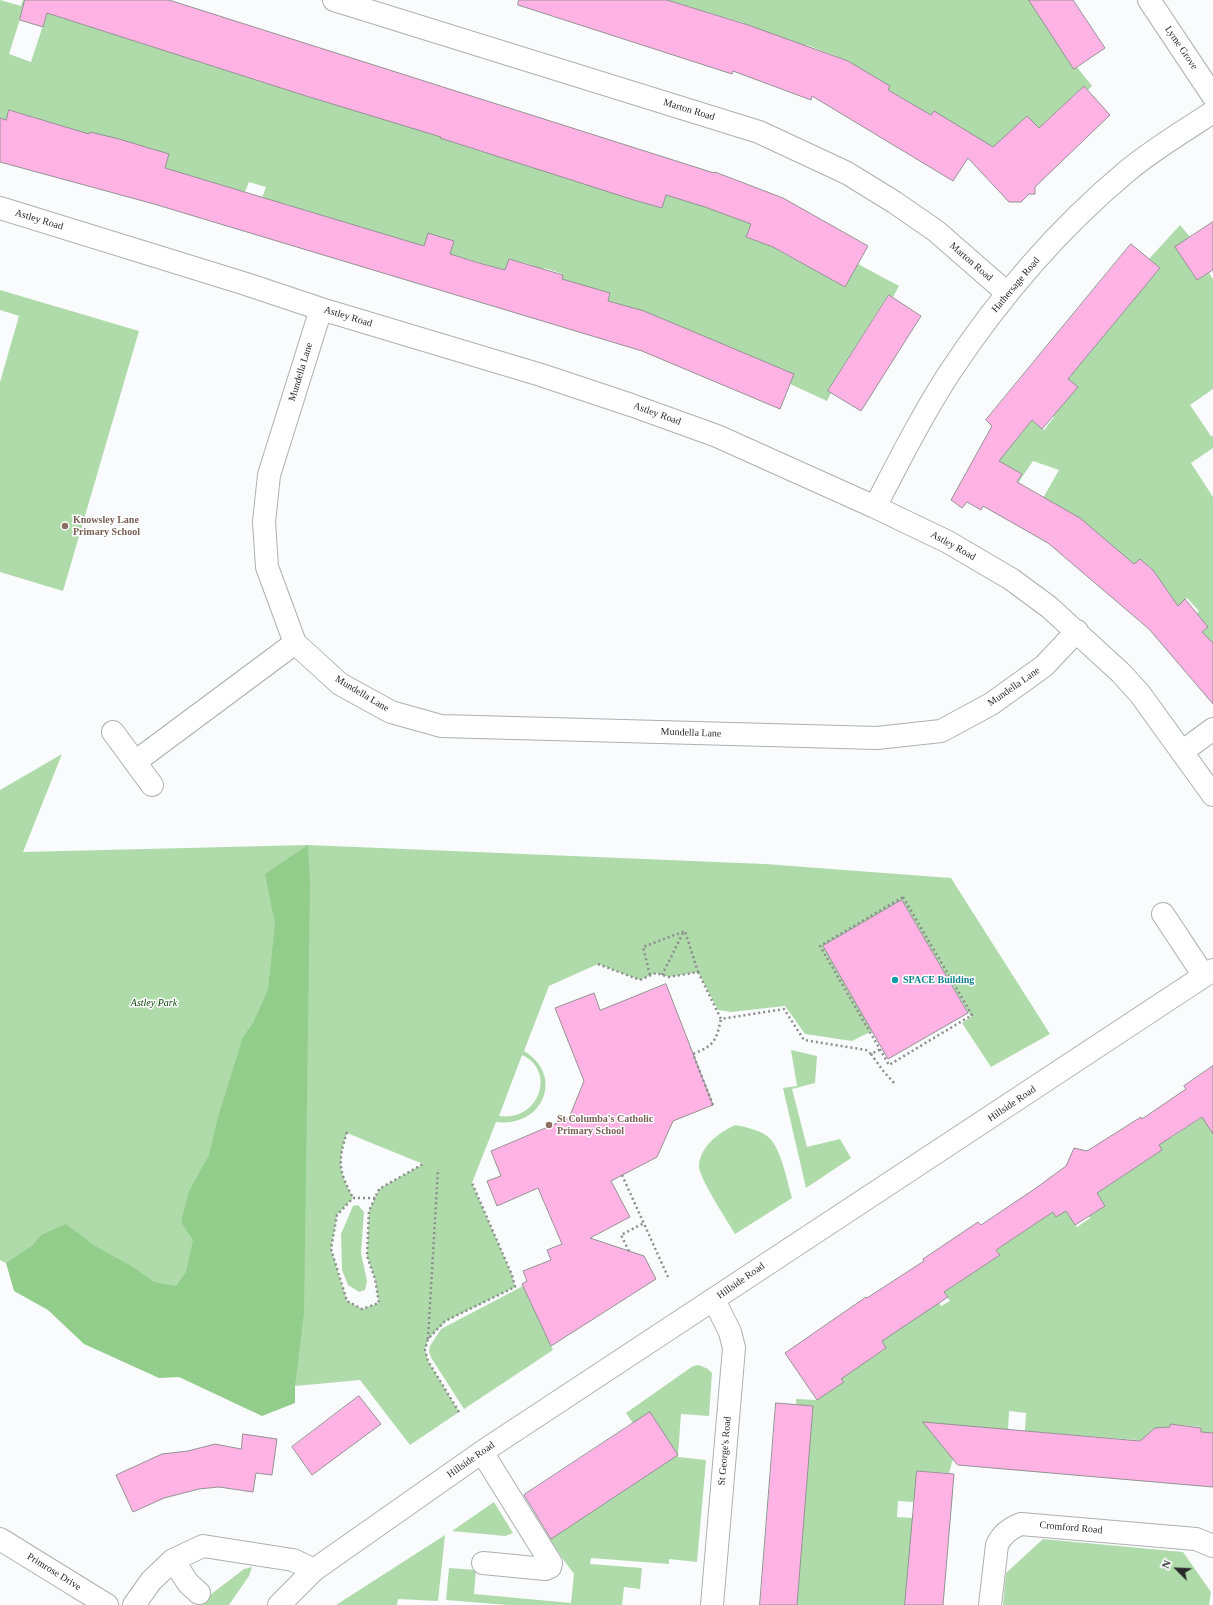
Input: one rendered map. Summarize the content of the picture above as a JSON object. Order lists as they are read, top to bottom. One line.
{"streets":{"street":["Lyme Grove","Marton Road","Astley Road","Hathersage Road","Mundella Lane","Hillside Road","St George's Road","Cromford Road","Primrose Drive"]},"crossings":[["Marton Road","Hathersage Road"],["Astley Road","Hathersage Road"],["Astley Road","Mundella Lane"],["Hillside Road","St George's Road"]],"parks":["Astley Park"],"places":["Knowsley Lane Primary School","SPACE Building","St Columba's Catholic Primary School"],"north":"top left"}
